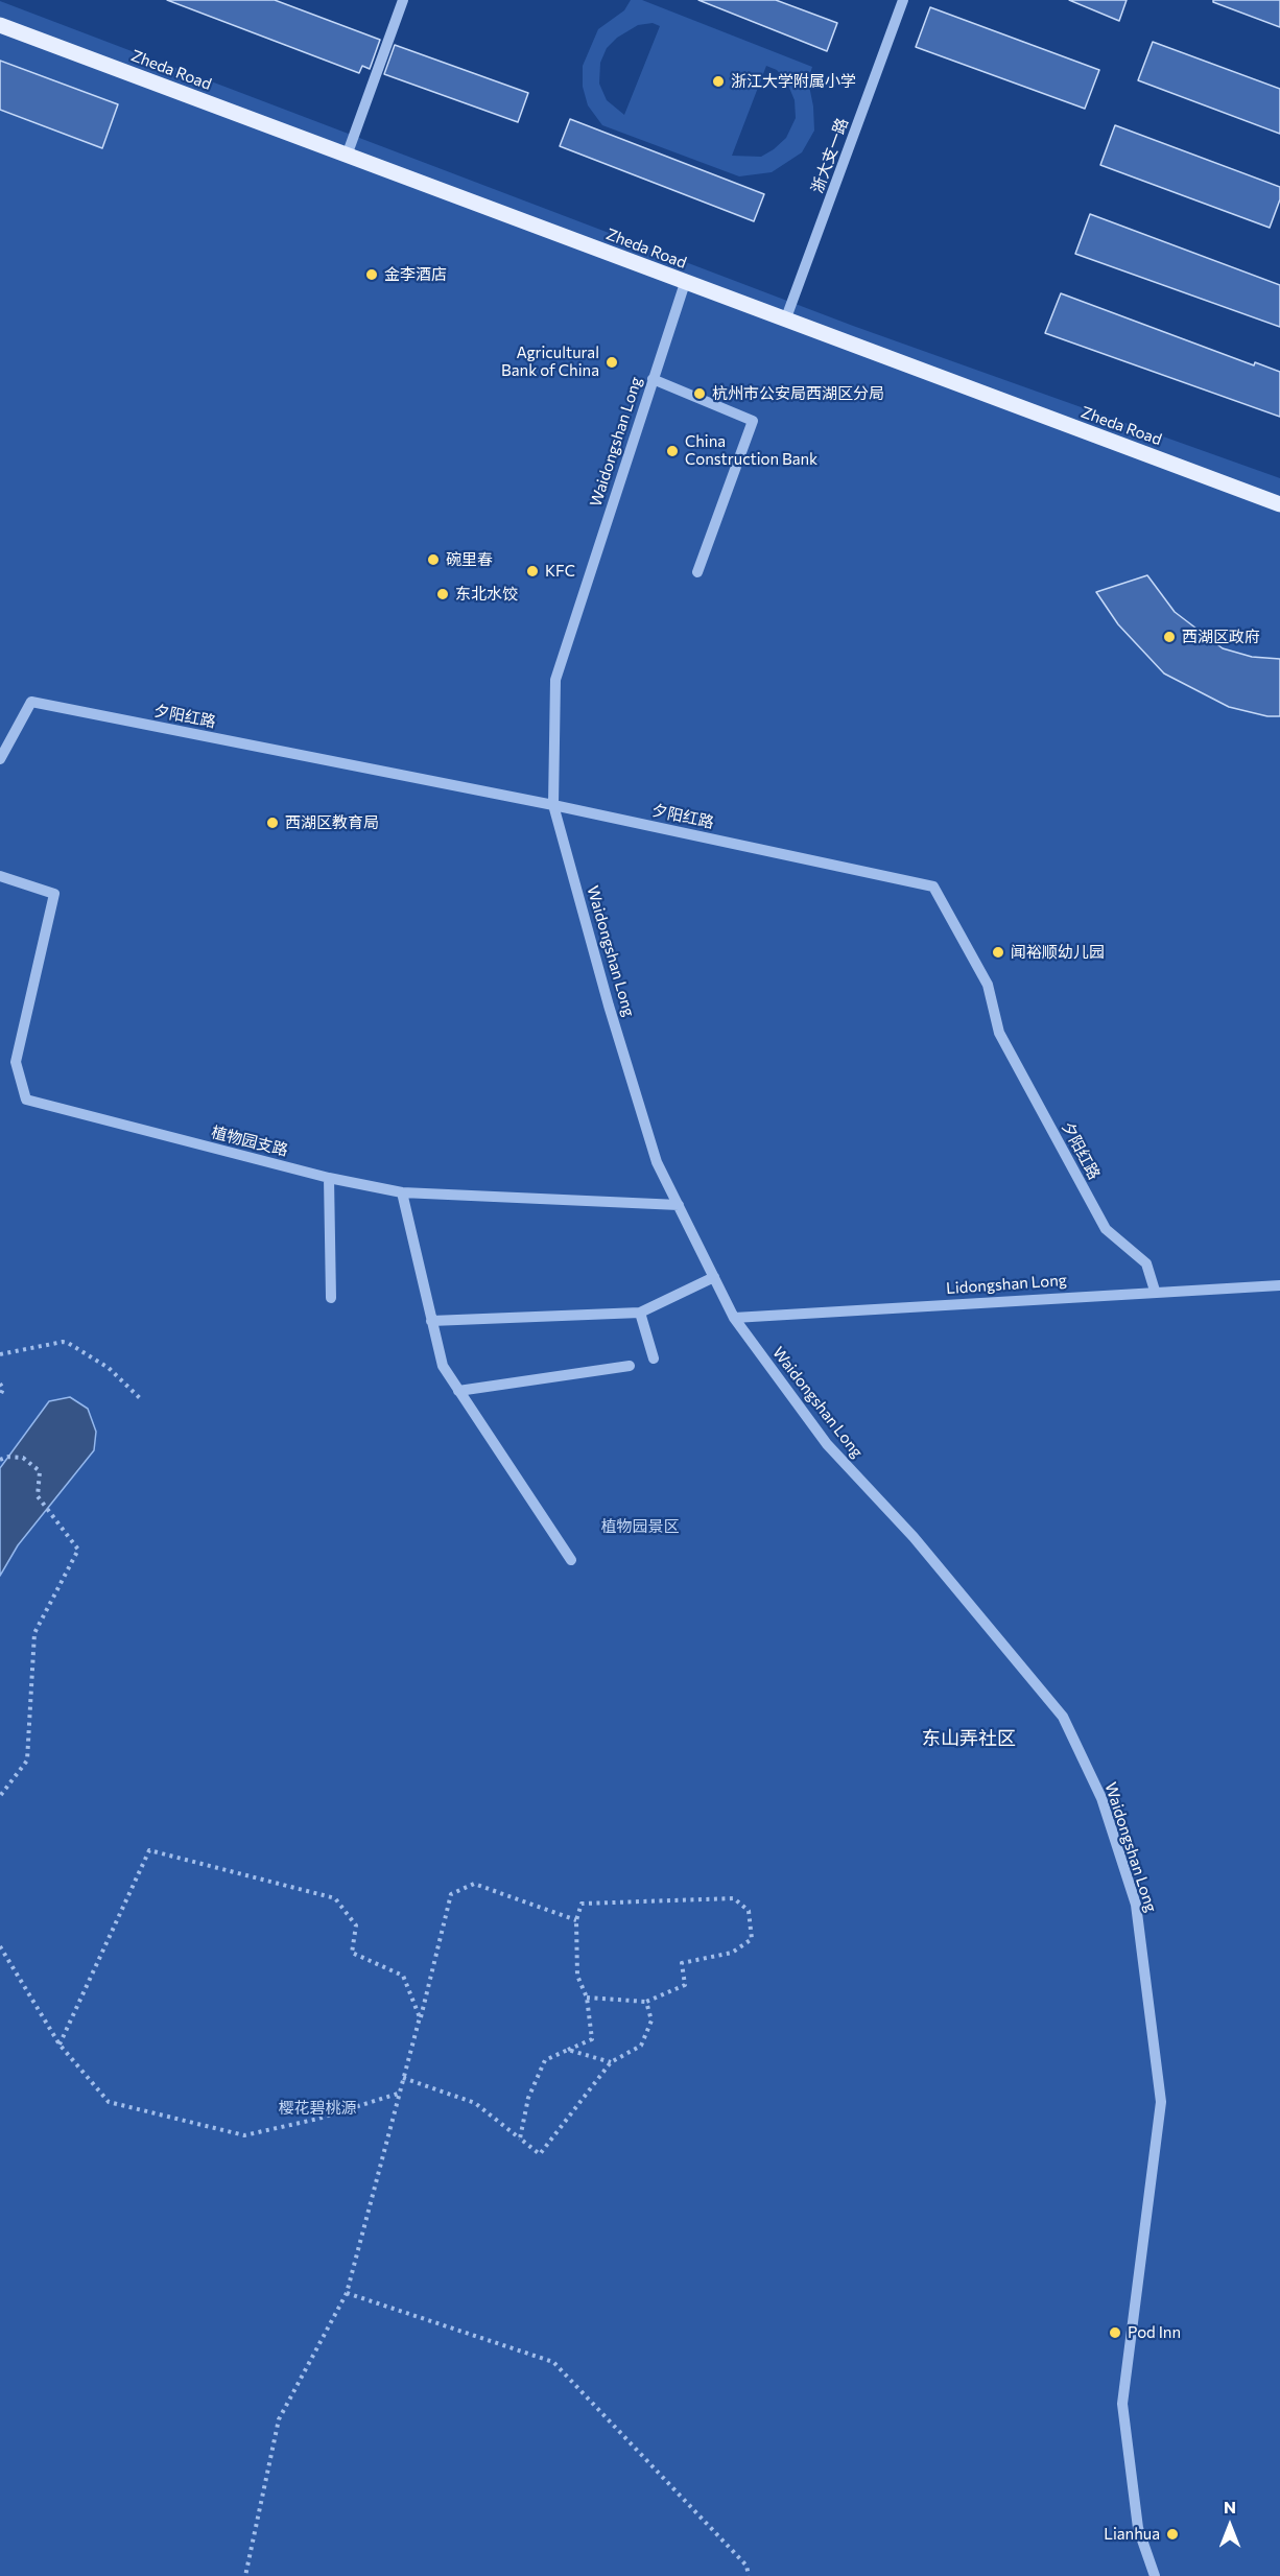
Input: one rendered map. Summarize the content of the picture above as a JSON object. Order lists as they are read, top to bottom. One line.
{"streets":{"main road":["Zheda Road"],"street":["浙大支一路","Waidongshan Long","夕阳红路","植物园支路","Lidongshan Long"]},"crossings":[["Zheda Road","浙大支一路"],["Zheda Road","Waidongshan Long"],["Waidongshan Long","夕阳红路"],["Waidongshan Long","植物园支路"],["Waidongshan Long","Lidongshan Long"],["夕阳红路","Lidongshan Long"]],"districts":["东山弄社区"],"parks":["植物园景区","樱花碧桃源"],"places":["浙江大学附属小学","金李酒店","Agricultural Bank of China","杭州市公安局西湖区分局","China Construction Bank","碗里春","KFC","东北水饺","西湖区政府","西湖区教育局","闻裕顺幼儿园","Pod Inn","Lianhua"],"north":"top"}
